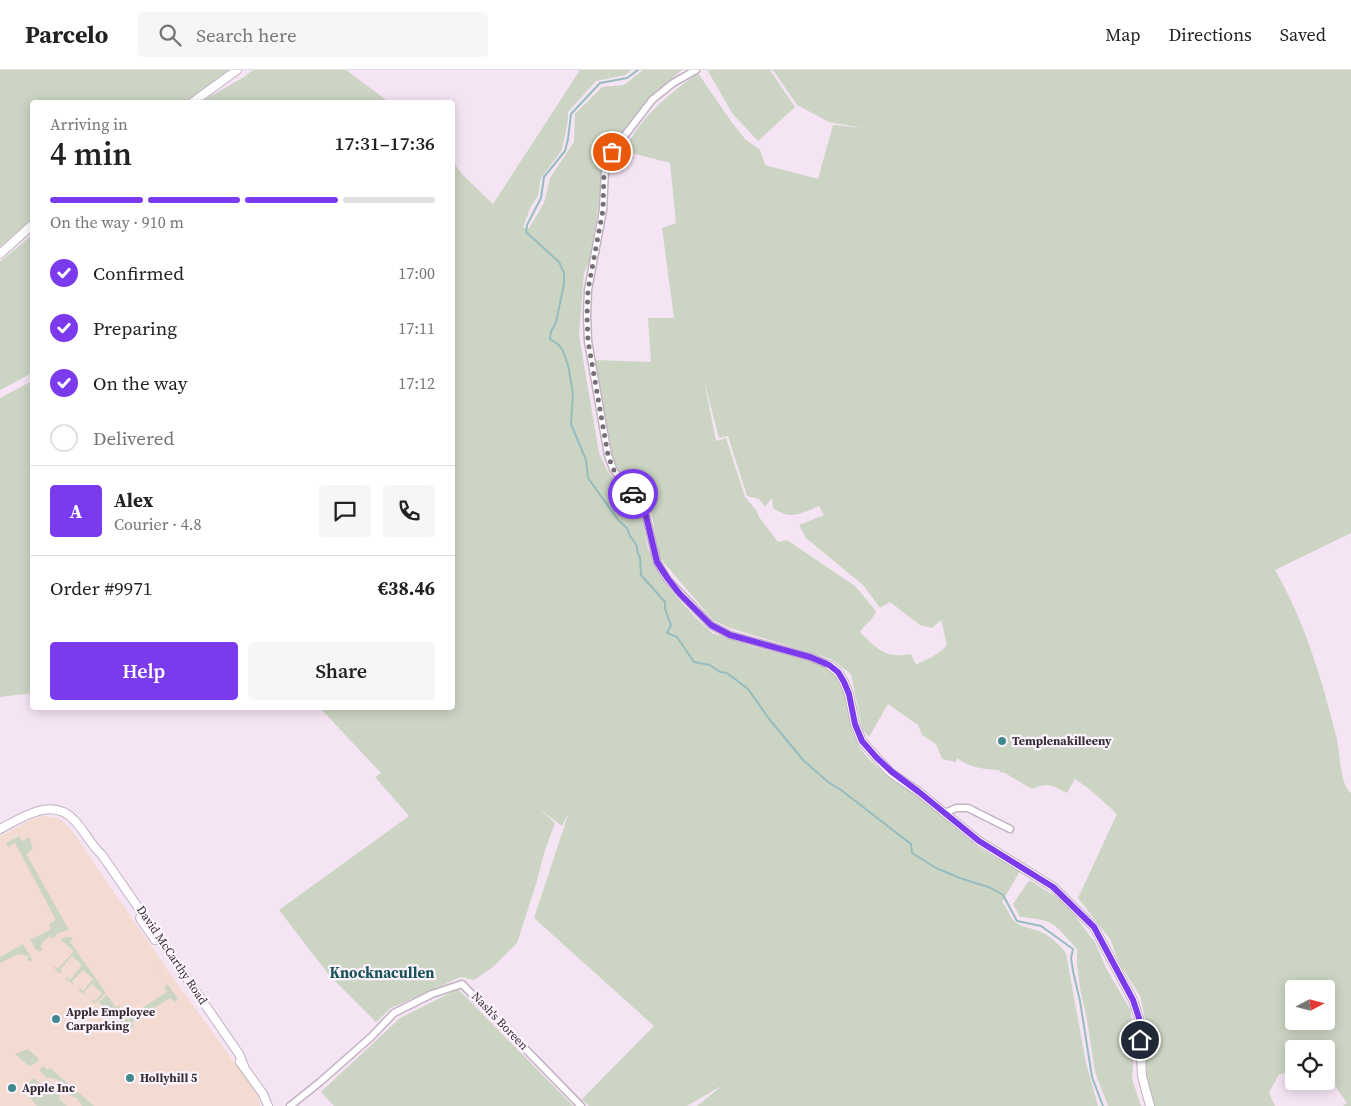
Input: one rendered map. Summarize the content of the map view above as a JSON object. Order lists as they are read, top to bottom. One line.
{"streets":{"street":["David McCarthy Road","Nash's Boreen"]},"districts":["Knocknacullen"],"places":["Templenakilleeny","Apple Employee Carparking","Hollyhill 5","Apple Inc"],"north":"right","page":{"header":"Parcelo","search":"Search here","nav":["Map","Directions","Saved"],"heading":["4 min","Arriving in","17:31–17:36"],"panel":["Alex","Courier · 4.8","Order #9971","€38.46"],"bar":"On the way · 910 m","list":[["Confirmed","17:00"],["Preparing","17:11"],["On the way","17:12"],"Delivered"],"round":"A","buttons":["Help","Share"]}}
